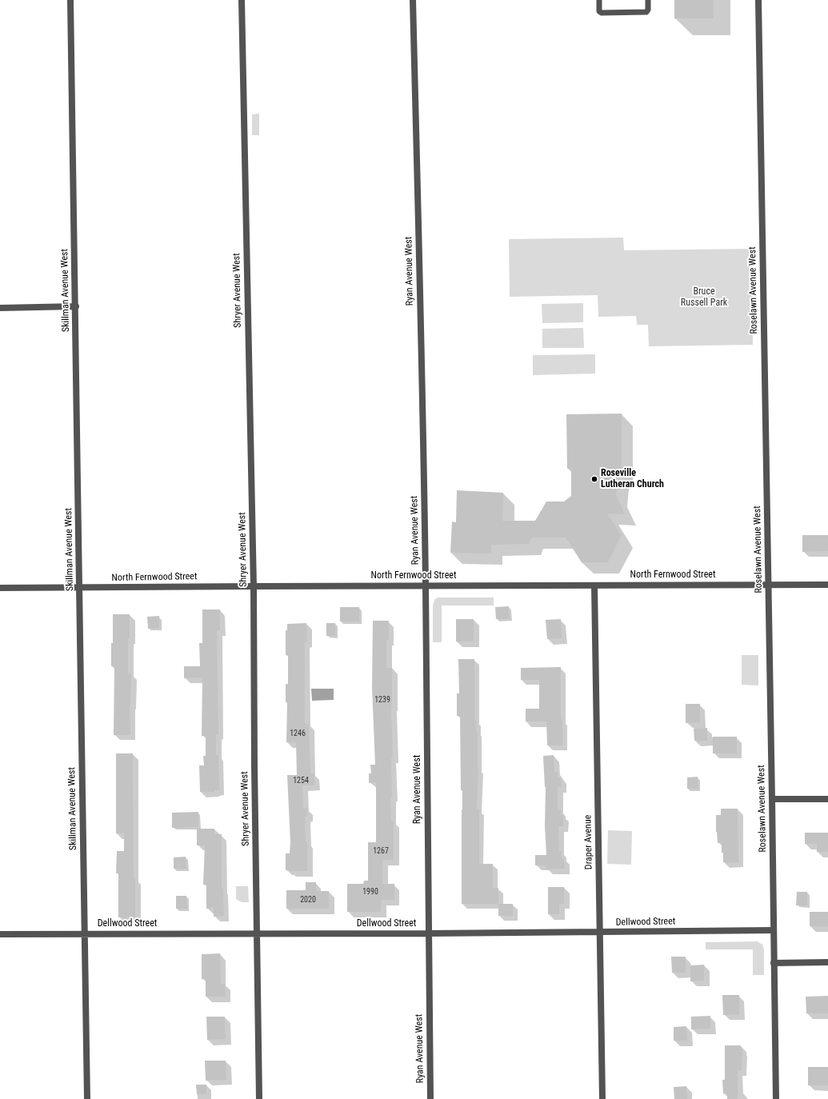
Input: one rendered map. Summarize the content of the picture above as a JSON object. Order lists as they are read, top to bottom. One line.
{"streets":{"street":["Ryan Avenue West","Skillman Avenue West","Shryer Avenue West","Roselawn Avenue West","North Fernwood Street","Draper Avenue","Dellwood Street"]},"crossings":[["Ryan Avenue West","North Fernwood Street"],["Ryan Avenue West","Dellwood Street"],["Skillman Avenue West","North Fernwood Street"],["Skillman Avenue West","Dellwood Street"],["Shryer Avenue West","North Fernwood Street"],["Shryer Avenue West","Dellwood Street"],["Roselawn Avenue West","North Fernwood Street"],["Roselawn Avenue West","Dellwood Street"],["North Fernwood Street","Draper Avenue"],["Draper Avenue","Dellwood Street"]],"parks":["Bruce Russell Park"],"places":["Roseville Lutheran Church"],"house_numbers":["1239","1246","1254","1267","1990","2020"]}
